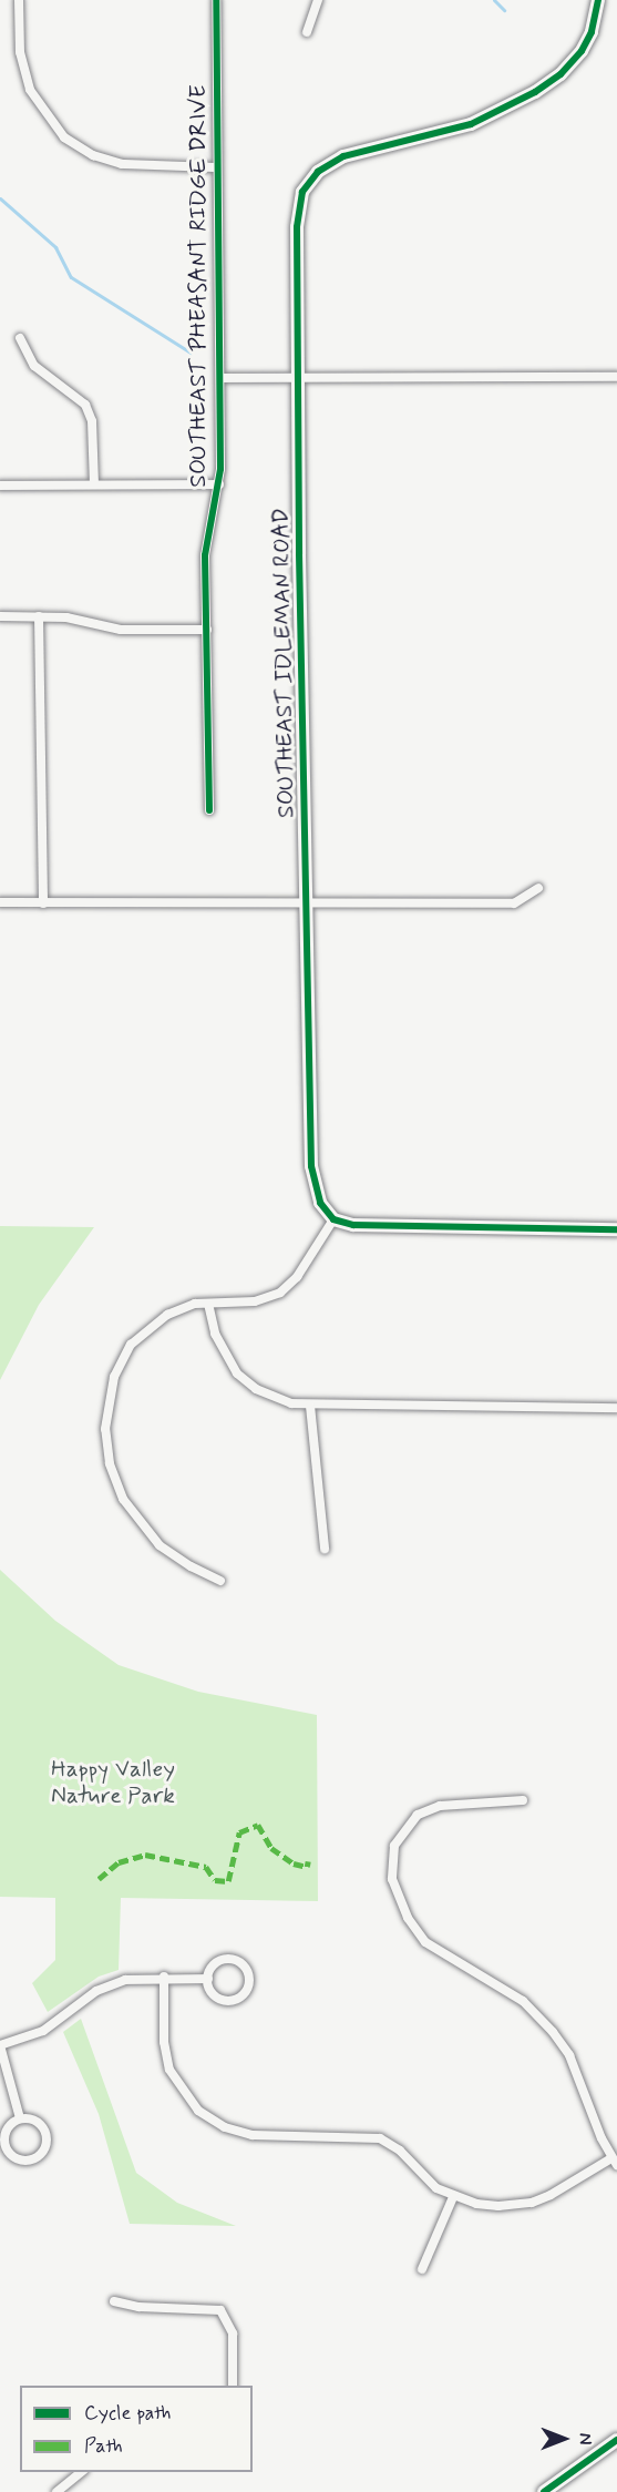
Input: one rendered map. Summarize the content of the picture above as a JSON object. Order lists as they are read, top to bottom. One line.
{"streets":{"main road":["SOUTHEAST IDLEMAN ROAD"],"street":["SOUTHEAST PHEASANT RIDGE DRIVE"]},"parks":["Happy Valley Nature Park"],"legend":["Cycle path","Path"],"north":"right"}
